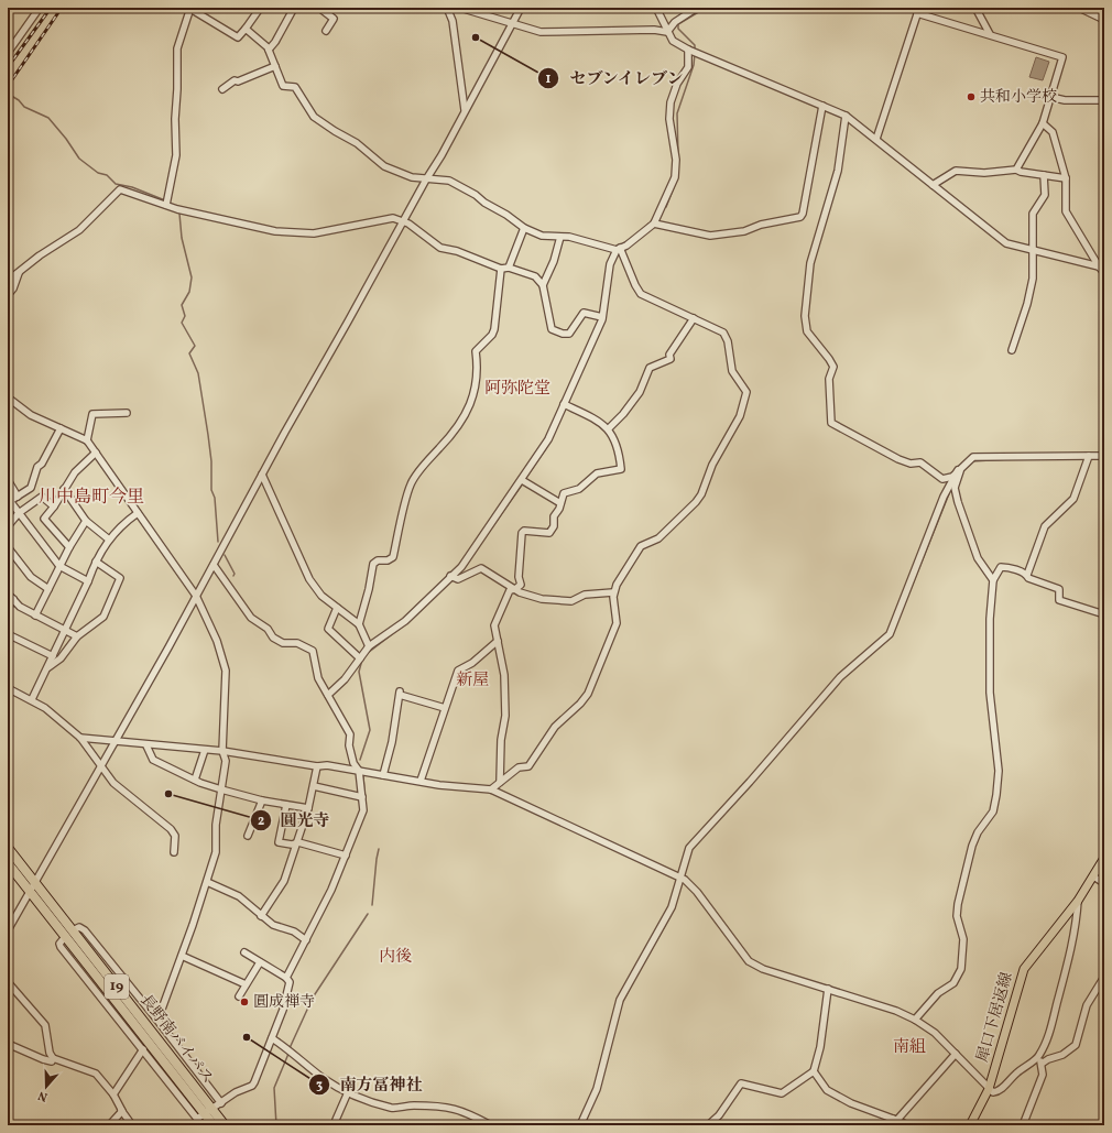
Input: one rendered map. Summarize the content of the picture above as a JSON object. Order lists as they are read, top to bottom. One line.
{"streets":{"highway":["19","長野南バイパス"],"main road":["犀口下居返線"]},"districts":["阿弥陀堂","川中島町今里","新屋","内後","南組"],"places":["セブンイレブン","共和小学校","圓光寺","圓成禅寺","南方冨神社"],"north":"bottom"}
